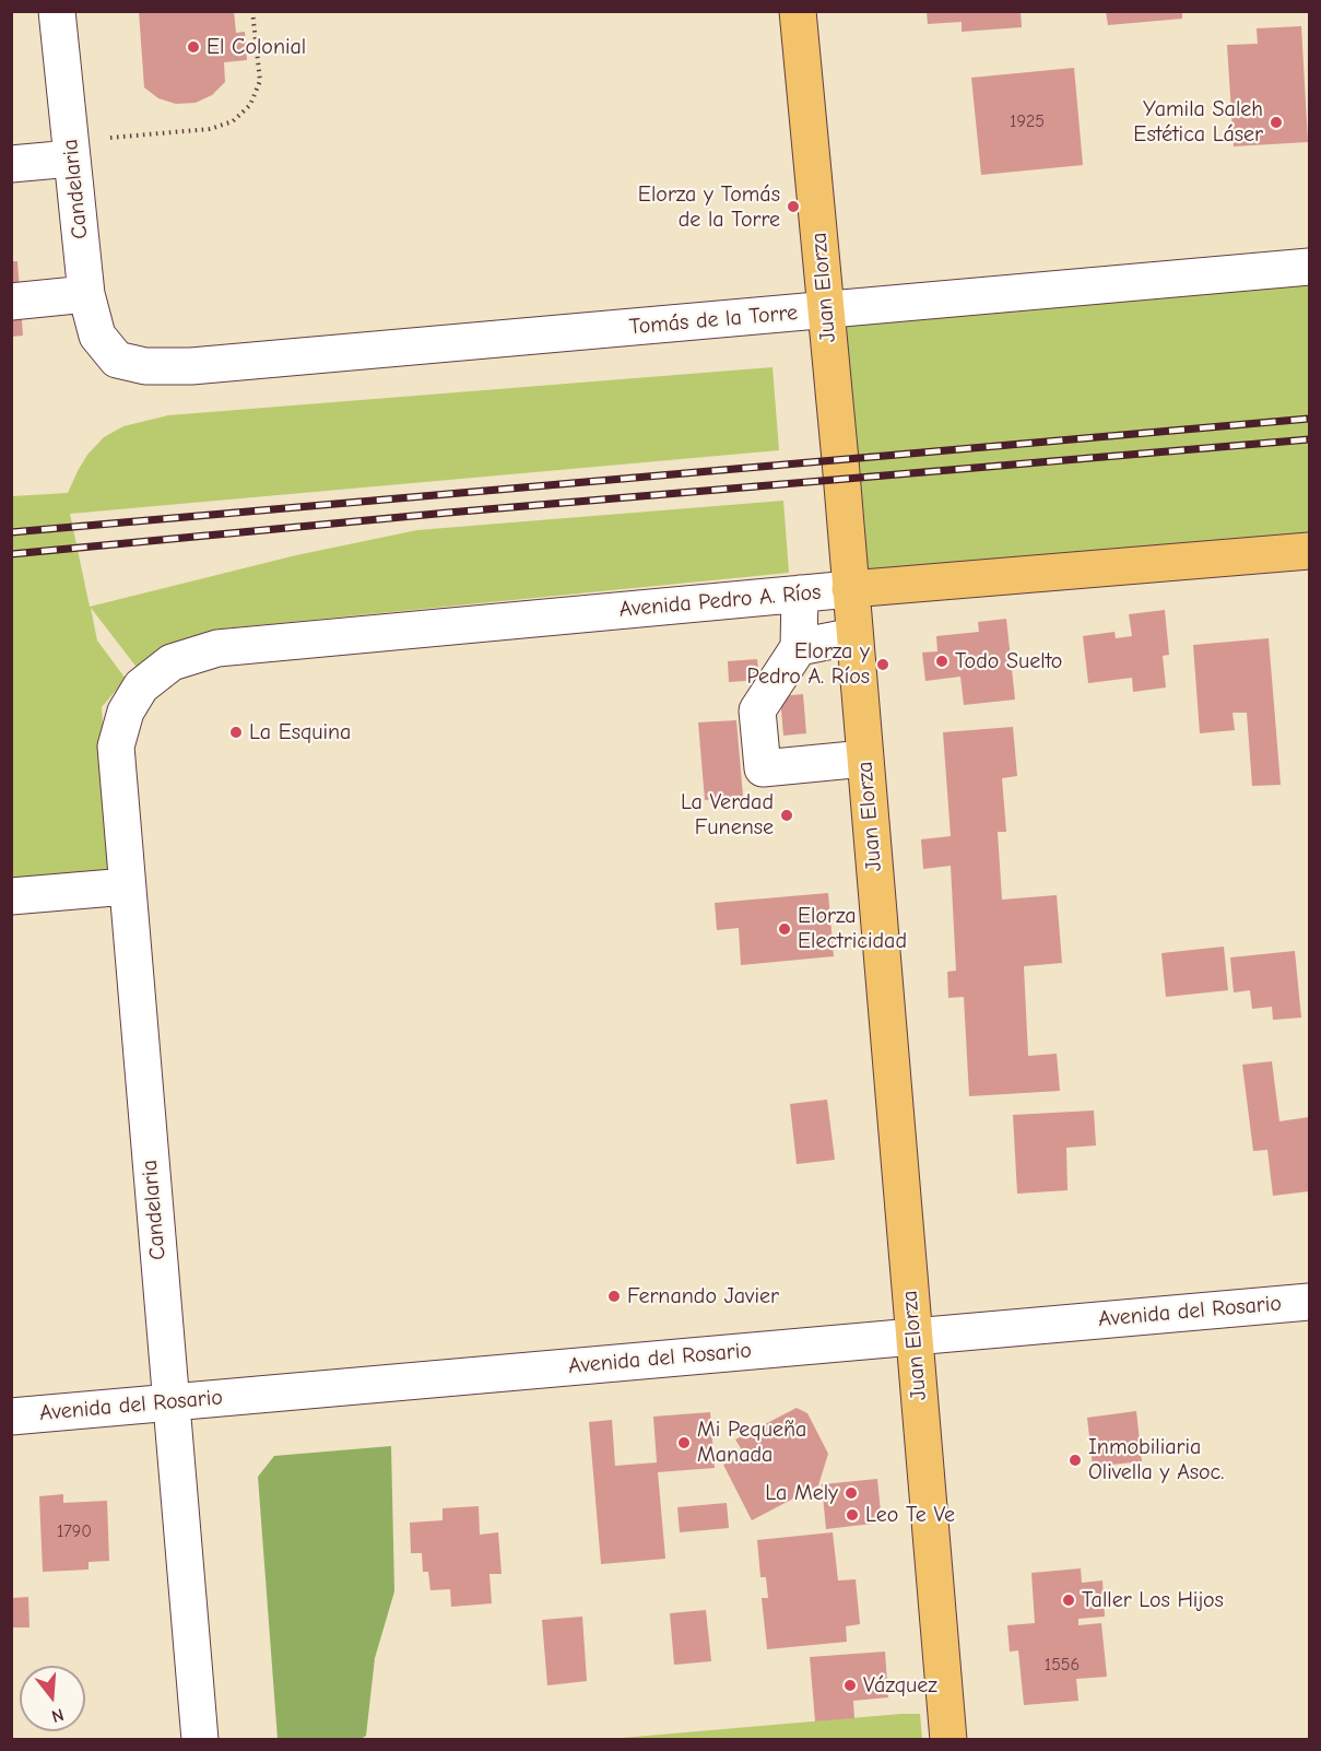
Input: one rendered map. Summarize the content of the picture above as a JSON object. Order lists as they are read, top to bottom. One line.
{"streets":{"main road":["Juan Elorza","Avenida Pedro A. Ríos"],"street":["Candelaria","Tomás de la Torre","Avenida del Rosario"]},"crossings":[["Candelaria","Tomás de la Torre"],["Candelaria","Avenida Pedro A. Ríos"],["Candelaria","Avenida del Rosario"],["Juan Elorza","Tomás de la Torre"],["Juan Elorza","Avenida Pedro A. Ríos"],["Juan Elorza","Avenida del Rosario"]],"places":["El Colonial","Yamila Saleh Estética Láser","Elorza y Tomás de la Torre","Todo Suelto","Elorza y Pedro A. Ríos","La Esquina","La Verdad Funense","Elorza Electricidad","Fernando Javier","Mi Pequeña Manada","Inmobiliaria Olivella y Asoc.","La Mely","Leo Te Ve","Taller Los Hijos","Vázquez"],"house_numbers":["1925","1790","1556"],"north":"bottom"}
